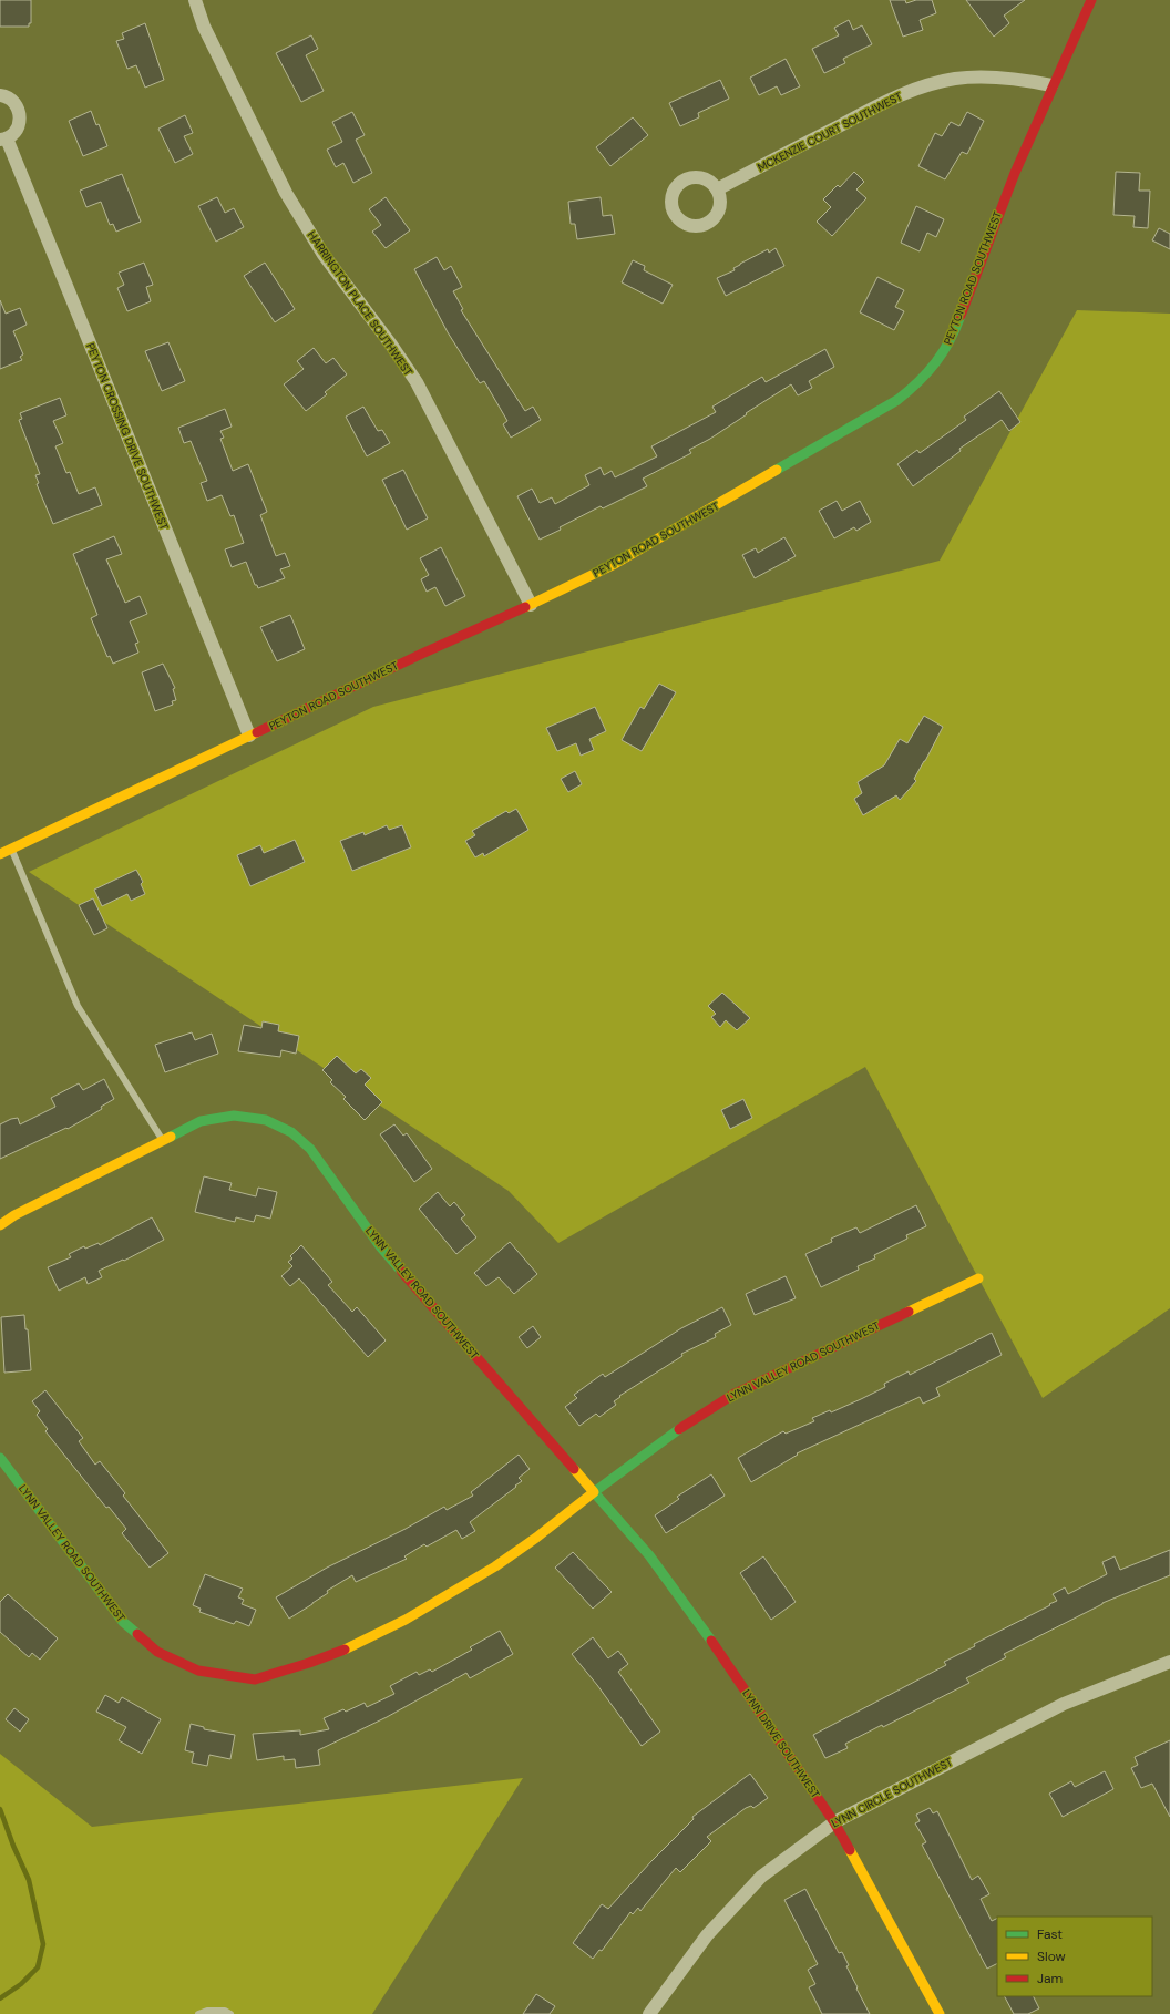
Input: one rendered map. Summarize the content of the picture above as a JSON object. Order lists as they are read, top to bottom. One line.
{"streets":{"street":["MCKENZIE COURT SOUTHWEST","PEYTON ROAD SOUTHWEST","HARRINGTON PLACE SOUTHWEST","PEYTON CROSSING DRIVE SOUTHWEST","LYNN VALLEY ROAD SOUTHWEST","LYNN DRIVE SOUTHWEST","LYNN CIRCLE SOUTHWEST"]},"crossings":[["MCKENZIE COURT SOUTHWEST","PEYTON ROAD SOUTHWEST"],["PEYTON ROAD SOUTHWEST","HARRINGTON PLACE SOUTHWEST"],["PEYTON ROAD SOUTHWEST","PEYTON CROSSING DRIVE SOUTHWEST"],["LYNN VALLEY ROAD SOUTHWEST","LYNN DRIVE SOUTHWEST"],["LYNN DRIVE SOUTHWEST","LYNN CIRCLE SOUTHWEST"]],"legend":["Fast","Slow","Jam"]}
